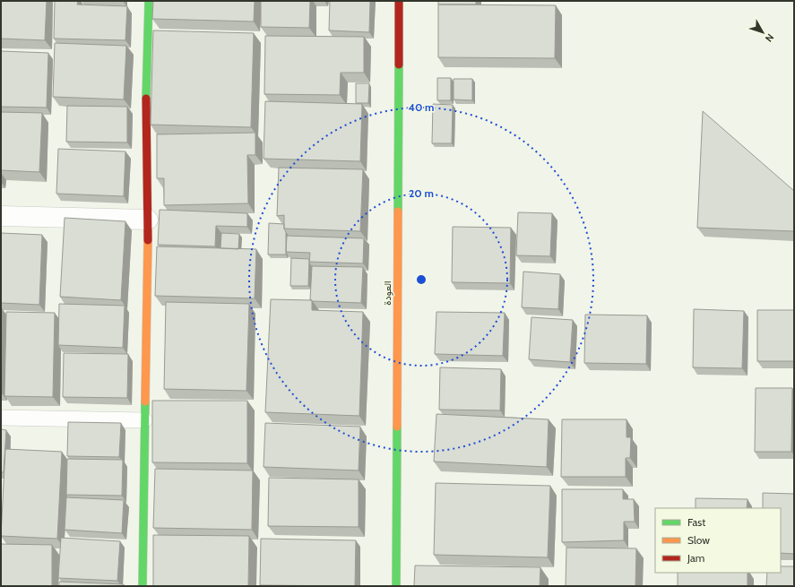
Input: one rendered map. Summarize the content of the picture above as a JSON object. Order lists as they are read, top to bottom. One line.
{"streets":{"street":["العودة"]},"legend":["Fast","Slow","Jam"],"north":"bottom right","rings":["40 m","20 m"]}
